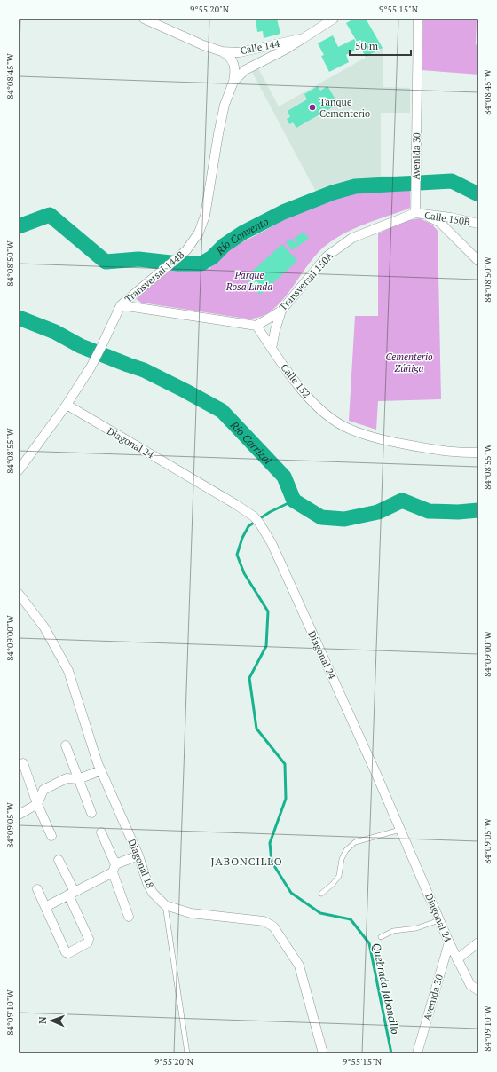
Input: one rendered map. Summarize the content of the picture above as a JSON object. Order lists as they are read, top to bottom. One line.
{"streets":{"street":["Calle 144","Avenida 30","Calle 150B","Transversal 144B","Transversal 150A","Calle 152","Diagonal 24","Diagonal 18"]},"crossings":[["Calle 144","Transversal 144B"],["Avenida 30","Calle 150B"],["Avenida 30","Transversal 150A"],["Avenida 30","Diagonal 24"],["Calle 150B","Transversal 150A"],["Transversal 144B","Diagonal 24"],["Transversal 150A","Calle 152"]],"districts":["JABONCILLO"],"water":["Río Convento","Río Carrizal","Quebrada Jaboncillo"],"parks":["Parque Rosa Linda","Cementerio Zúñiga"],"places":["Tanque Cementerio"],"scale_bar":"50 m","north":"left","coordinates":["9°55'20\"N","9°55'15\"N","84°08'45\"W","84°08'50\"W","84°08'55\"W","84°09'00\"W","84°09'05\"W","84°09'10\"W"]}
